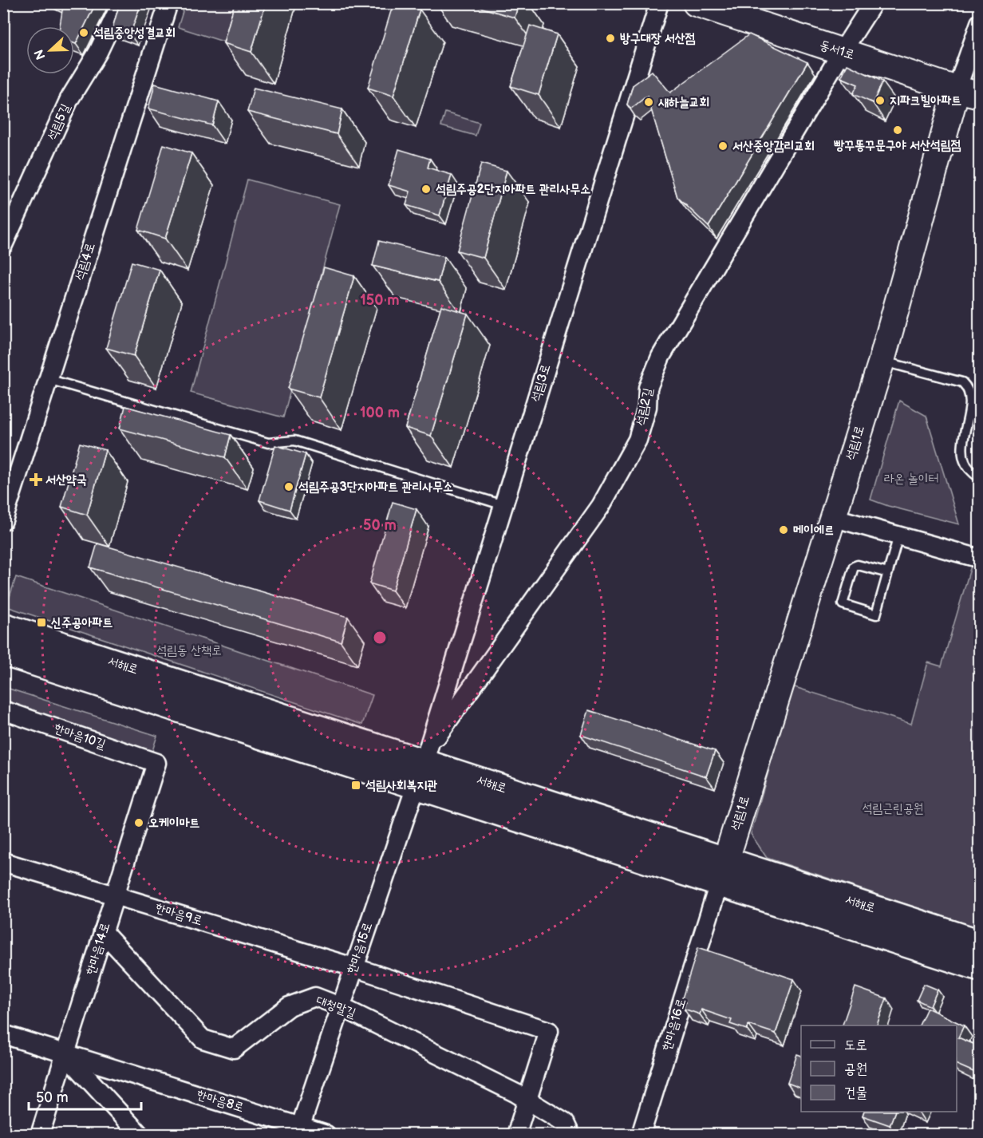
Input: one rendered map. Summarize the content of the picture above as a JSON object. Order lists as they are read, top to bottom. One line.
{"streets":{"main road":["서해로"],"street":["동서1로","석림5길","석림4로","석림3로","석림2길","석림1로","한마음10길","한마음9로","한마음15로","한마음14로","대청말길","한마음16로","한마음8로"]},"crossings":[["동서1로","석림2길"],["동서1로","석림1로"],["석림3로","석림2길"],["석림3로","서해로"],["석림3로","한마음15로"],["석림2길","서해로"],["석림2길","한마음15로"],["석림1로","서해로"],["석림1로","한마음16로"],["서해로","한마음15로"],["서해로","한마음16로"],["한마음10길","한마음14로"],["한마음9로","한마음15로"],["한마음9로","한마음14로"],["한마음9로","대청말길"],["한마음15로","대청말길"],["한마음15로","한마음8로"],["한마음14로","대청말길"],["한마음14로","한마음8로"]],"parks":["라온 놀이터","석림동 산책로","석림근린공원"],"places":{"other":["석림중앙성결교회","방구대장 서산점","지파크빌아파트","새하늘교회","빵꾸똥꾸문구야 서산석림점","서산중앙감리교회","석림주공2단지아파트 관리사무소","석림주공3단지아파트 관리사무소","메이에르","오케이마트"],"health":["서산약국"],"transit":["신주공아파트","석림사회복지관"]},"legend":["도로","공원","건물"],"scale_bar":"50 m","north":"left","rings":["150 m","100 m","50 m"]}
